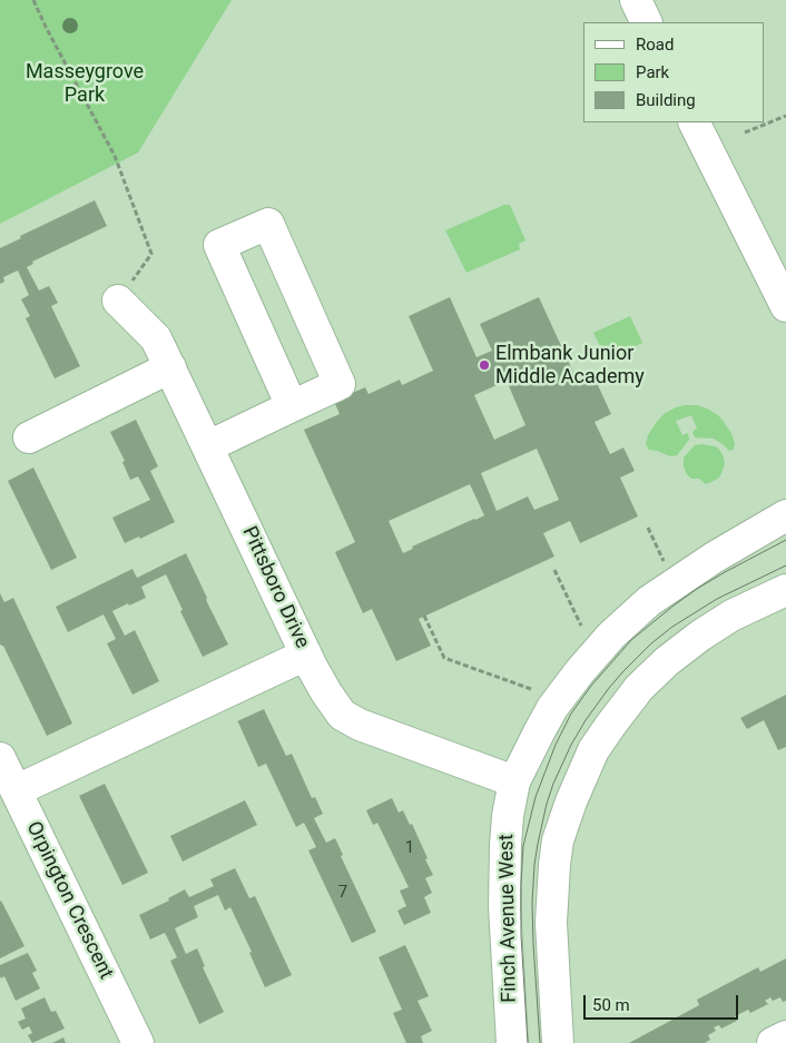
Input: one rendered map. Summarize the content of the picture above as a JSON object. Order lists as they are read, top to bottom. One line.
{"streets":{"main road":["Pittsboro Drive","Orpington Crescent","Finch Avenue West"]},"crossings":[["Pittsboro Drive","Finch Avenue West"]],"parks":["Masseygrove Park"],"places":["Elmbank Junior Middle Academy"],"house_numbers":["1","7"],"legend":["Road","Park","Building"],"scale_bar":"50 m"}
